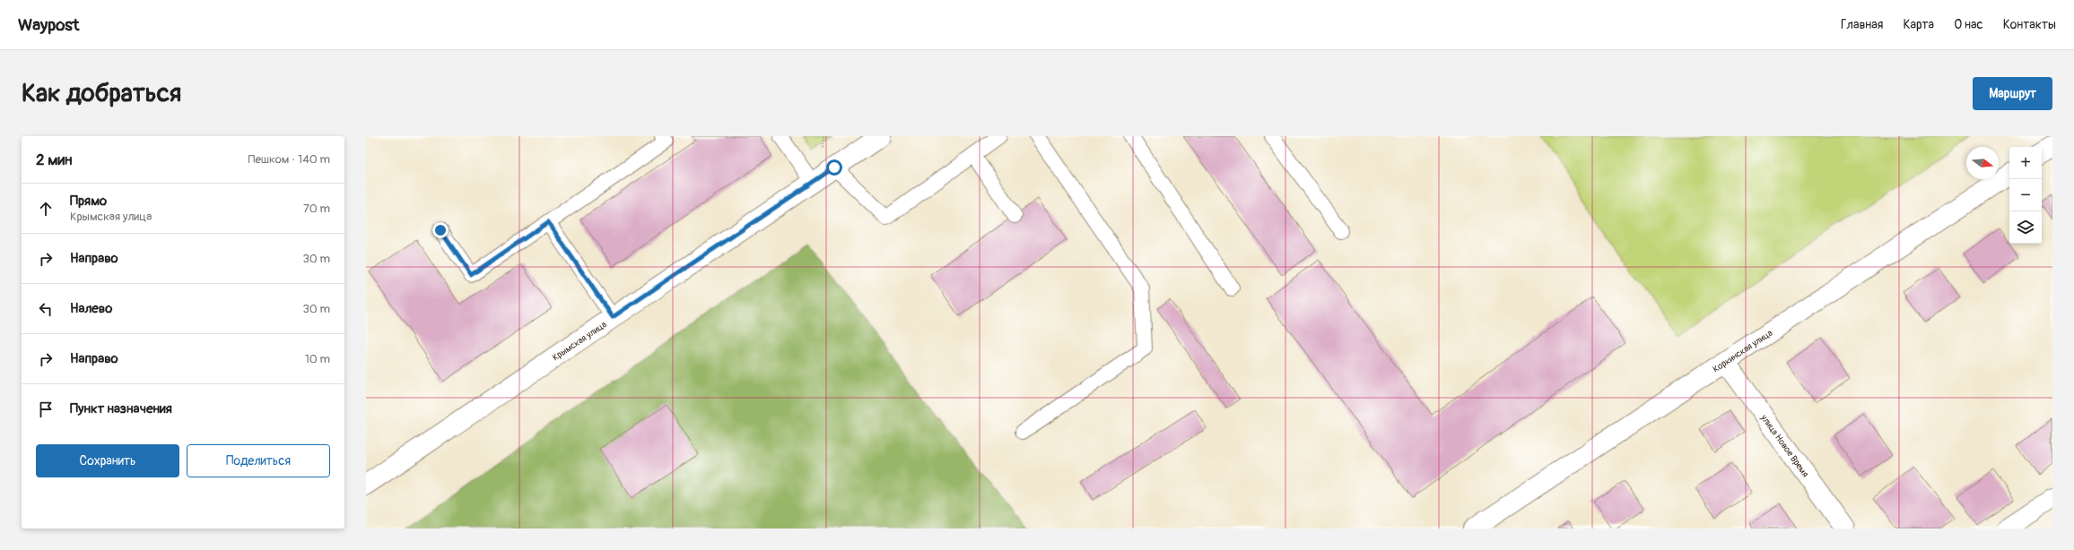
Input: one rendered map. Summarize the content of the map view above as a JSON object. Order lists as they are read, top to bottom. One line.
{"streets":{"street":["Крымская улица","Коркинская улица","улица Новое Время"]},"crossings":[["Коркинская улица","улица Новое Время"]],"north":"right","page":{"header":"Waypost","nav":["Главная","Карта","О нас","Контакты"],"buttons":["Маршрут",["Сохранить","Поделиться"]],"title":"Как добраться","heading":["2 мин","Пешком · 140 m"],"map_buttons":["+","−"],"list":[["Прямо","Крымская улица","70 m"],["Направо","30 m"],["Налево","30 m"],["Направо","10 m"],"Пункт назначения"]}}
